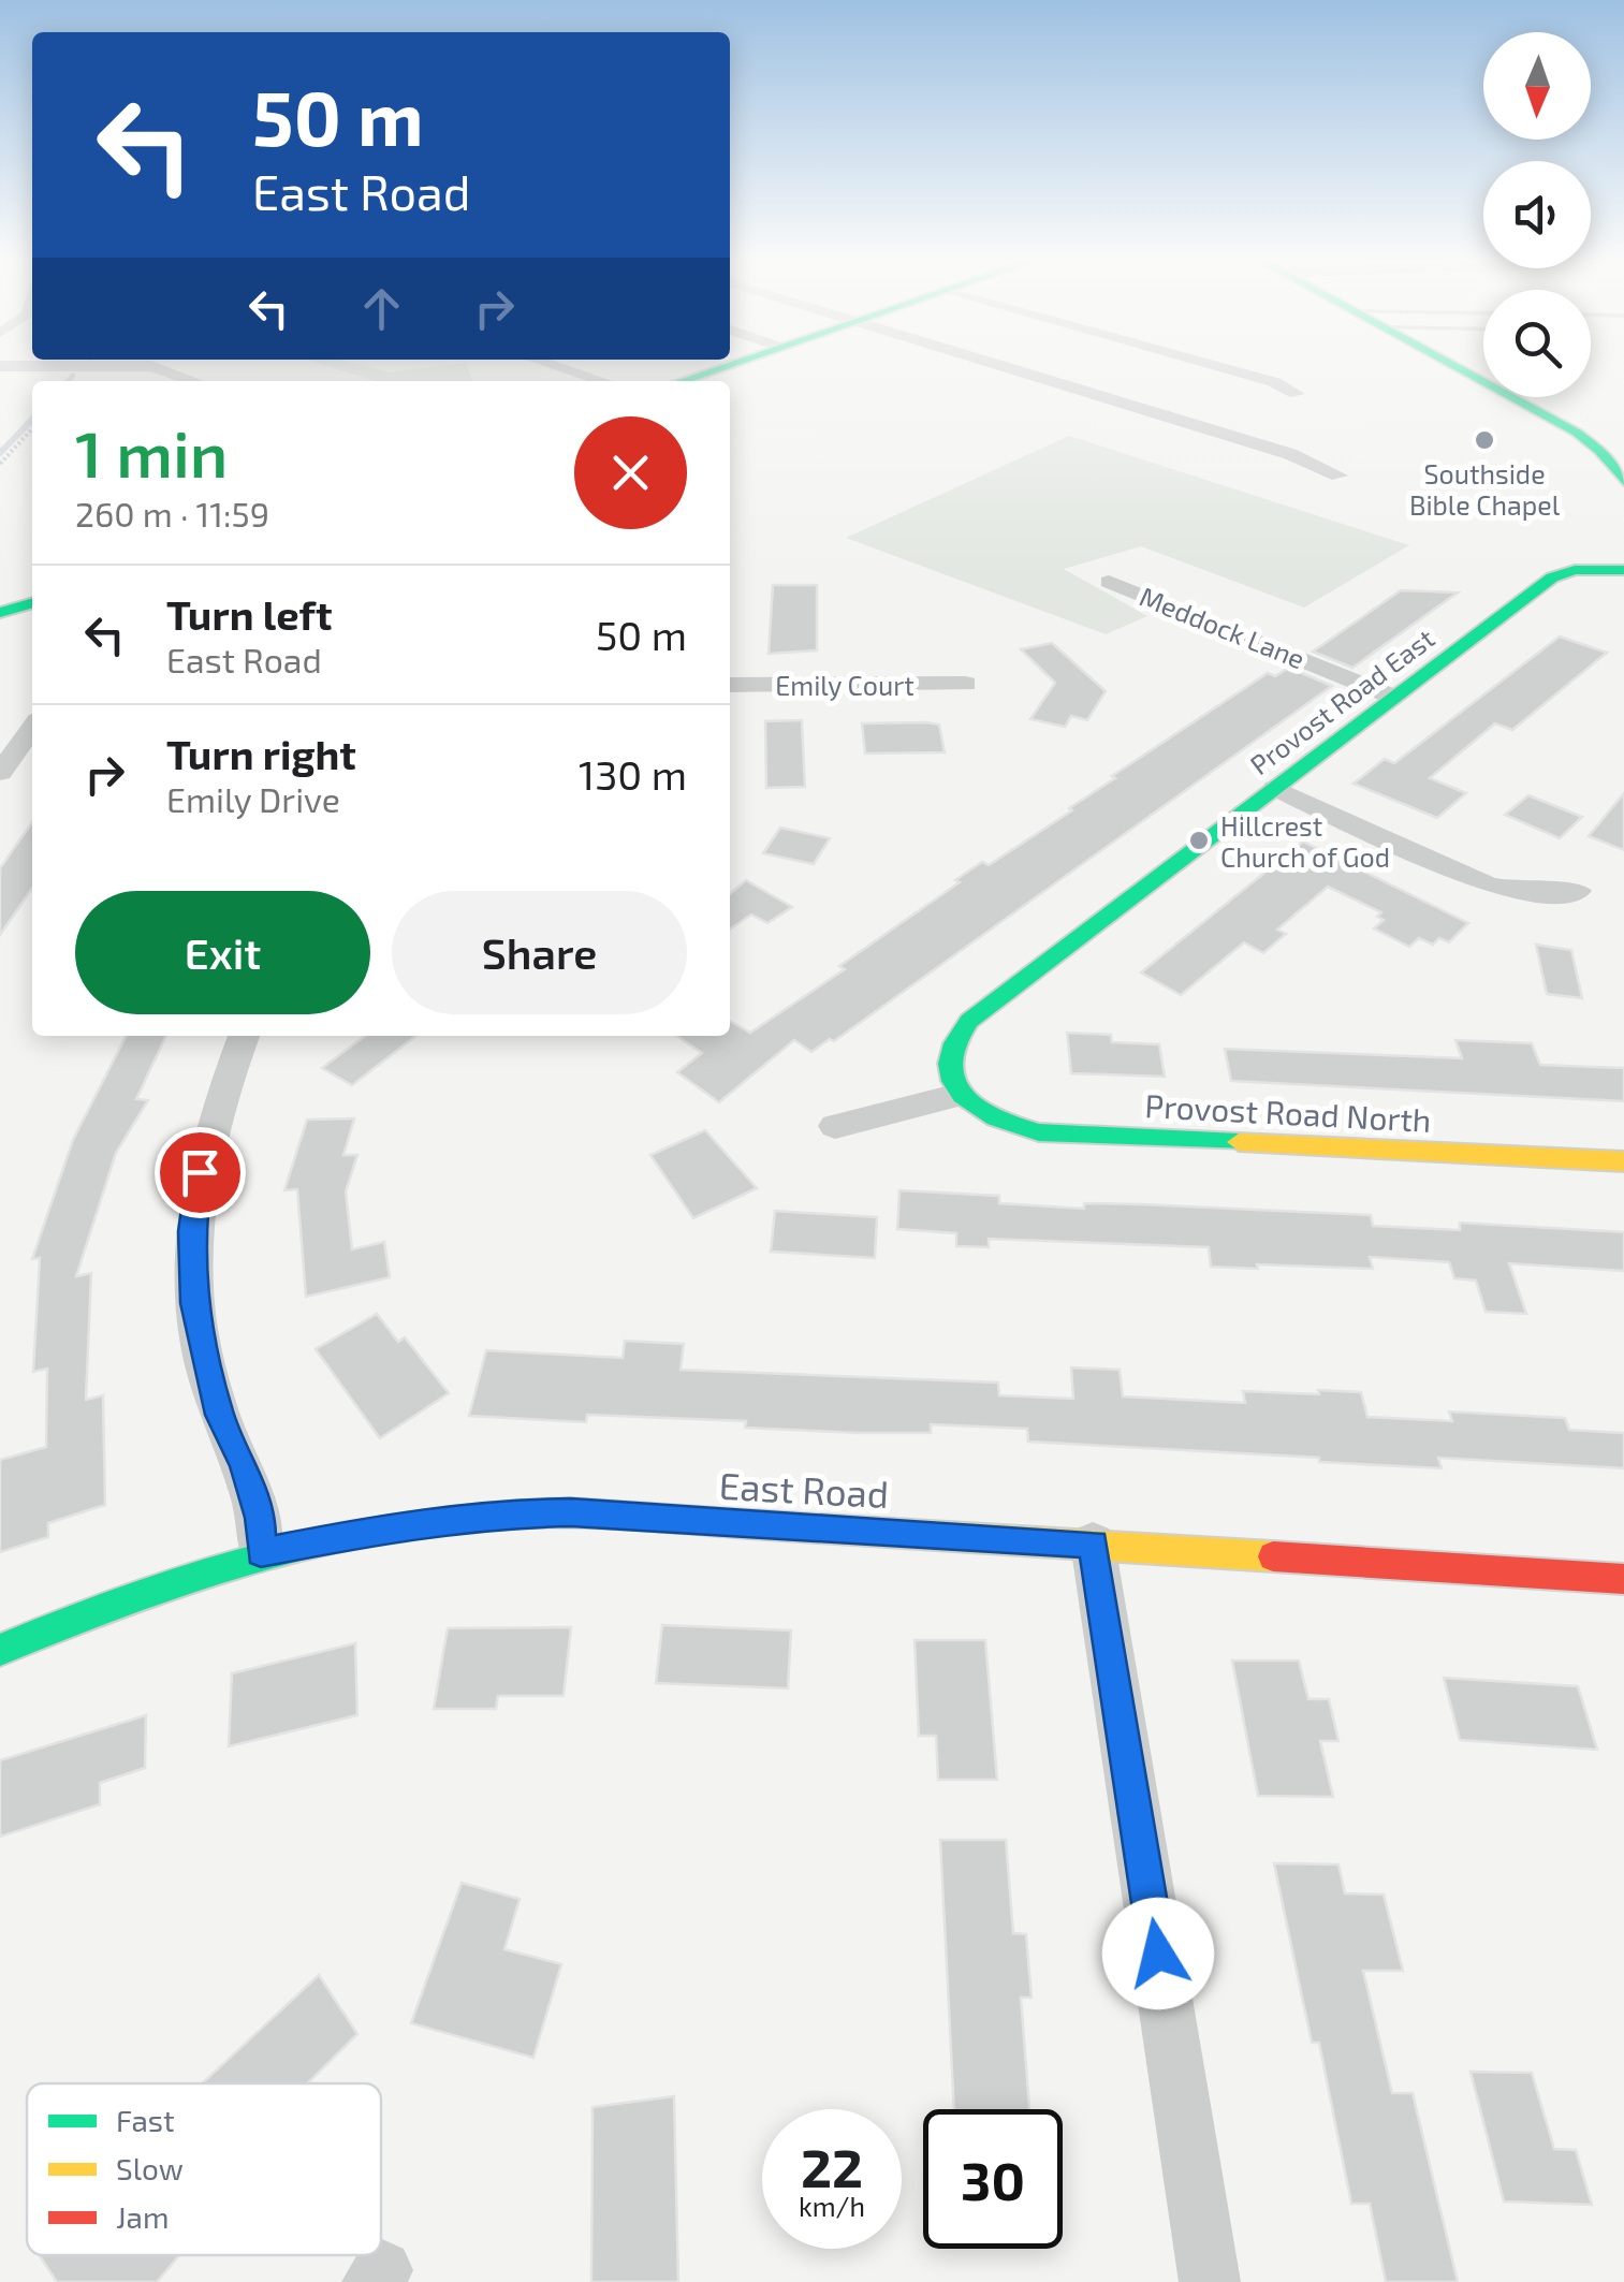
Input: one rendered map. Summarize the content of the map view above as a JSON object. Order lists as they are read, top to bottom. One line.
{"streets":{"street":["Meddock Lane","Emily Court","Provost Road East","Provost Road North","East Road"]},"crossings":[["Meddock Lane","Provost Road East"],["Provost Road East","Provost Road North"]],"places":["Southside Bible Chapel","Hillcrest Church of God"],"legend":["Fast","Slow","Jam"],"north":"bottom","page":{"turn":["50 m","East Road"],"heading":["1 min","260 m · 11:59"],"list":[{"name":"Turn left","note":"East Road","value":"50 m"},{"name":"Turn right","note":"Emily Drive","value":"130 m"}],"buttons":["Exit","Share"],"speed":"22 km/h","limit":"30"}}
